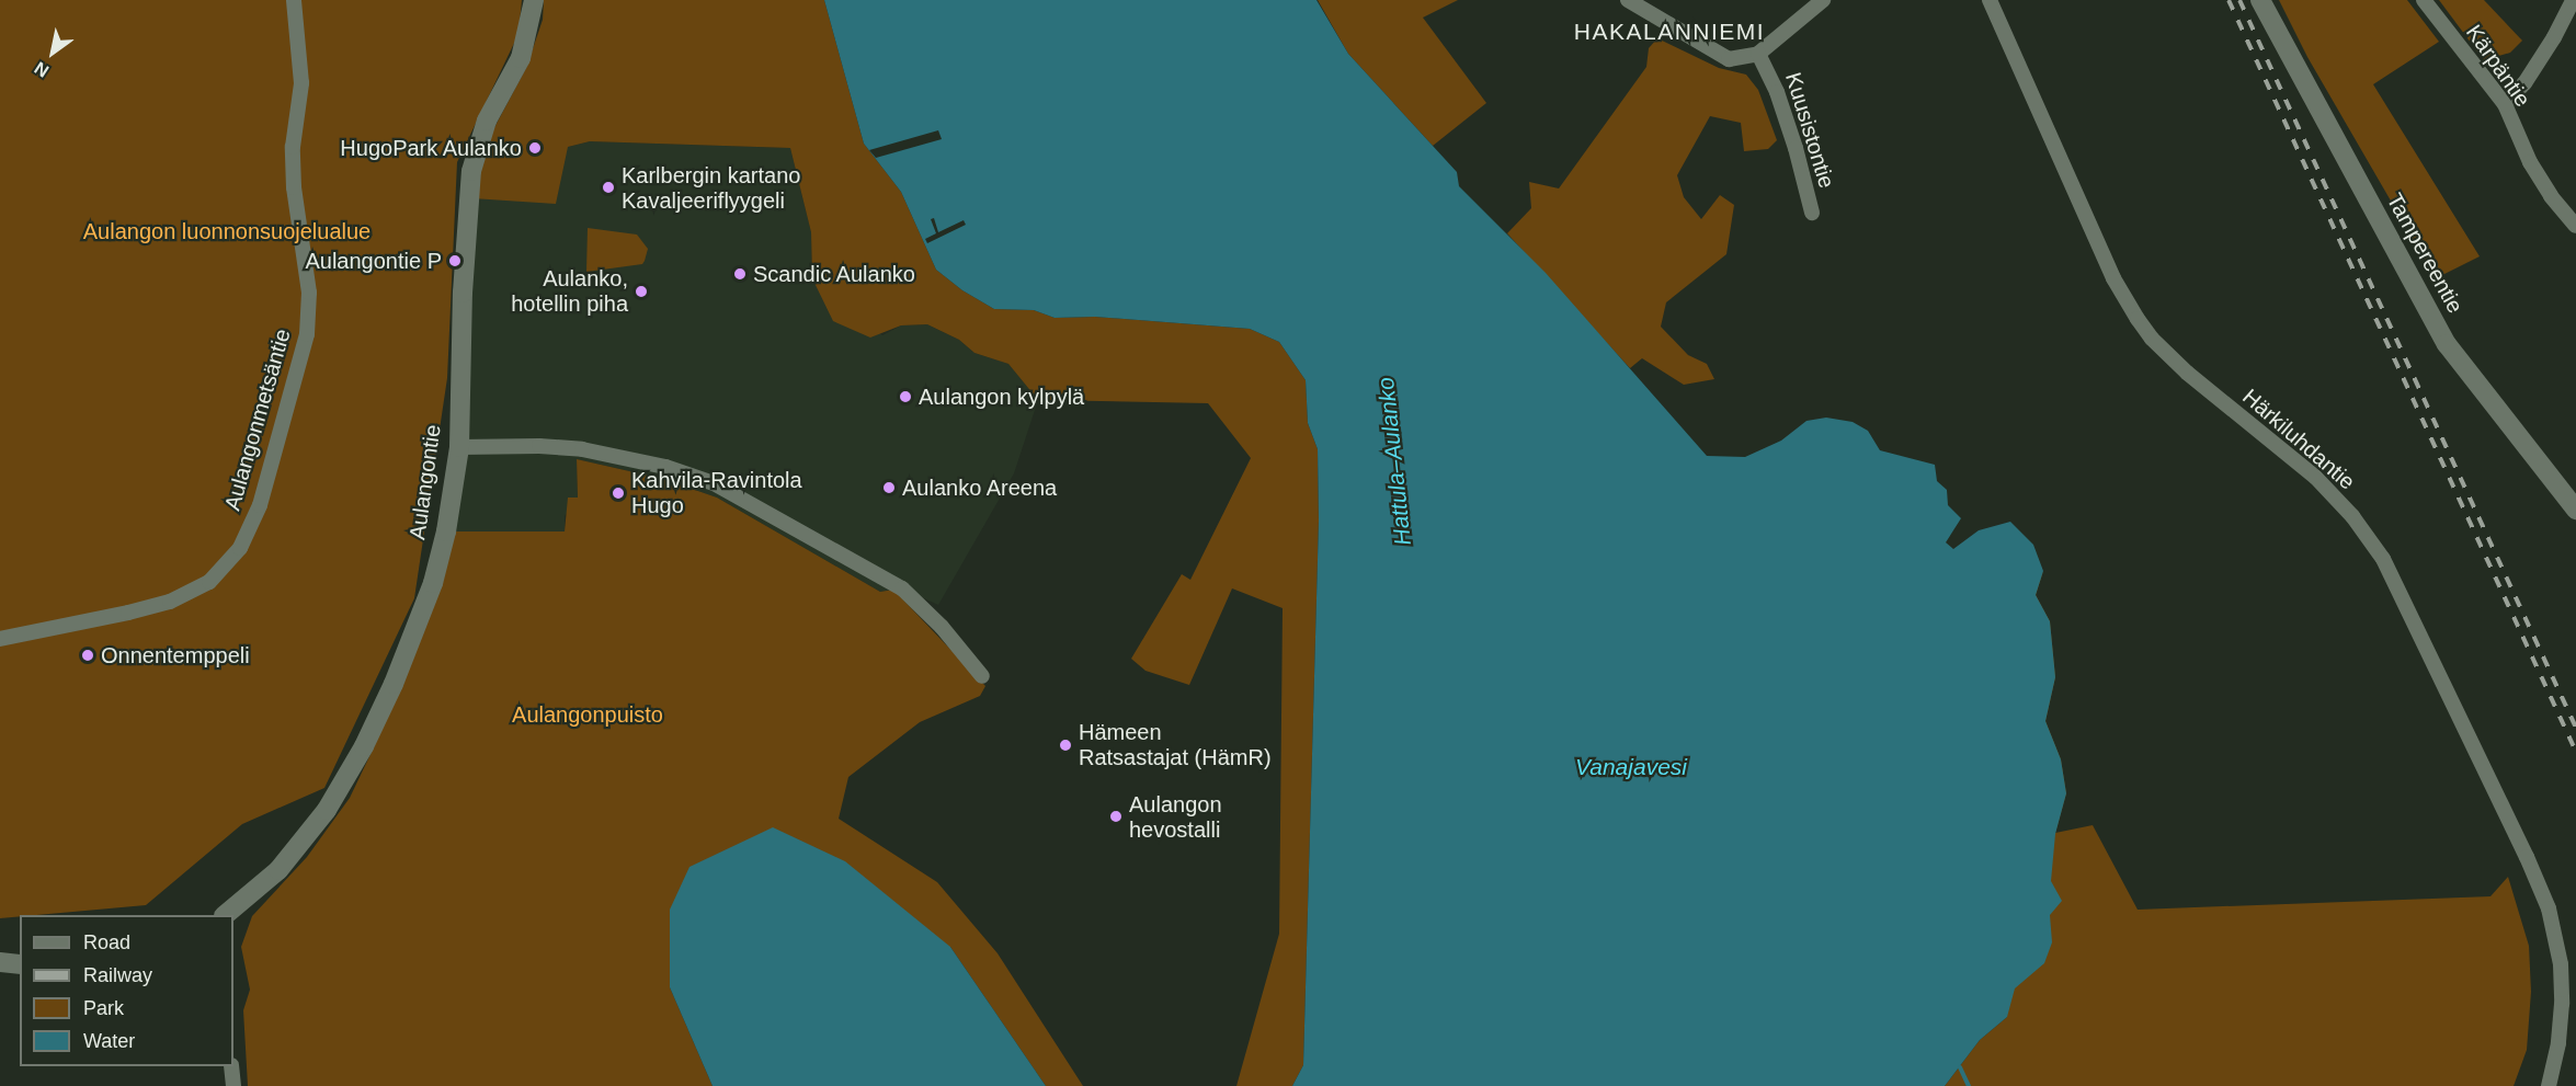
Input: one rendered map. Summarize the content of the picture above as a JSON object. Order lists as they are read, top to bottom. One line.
{"streets":{"main road":["Tampereentie","Aulangontie"],"street":["Kärpäntie","Kuusistontie","Aulangonmetsäntie","Härkiluhdantie"]},"districts":["HAKALANNIEMI"],"water":["Hattula–Aulanko","Vanajavesi"],"parks":["Aulangon luonnonsuojelualue","Aulangonpuisto"],"places":["HugoPark Aulanko","Karlbergin kartano Kavaljeeriflyygeli","Aulangontie P","Scandic Aulanko","Aulanko, hotellin piha","Aulangon kylpylä","Aulanko Areena","Kahvila-Ravintola Hugo","Onnentemppeli","Hämeen Ratsastajat (HämR)","Aulangon hevostalli"],"legend":["Road","Railway","Park","Water"],"north":"bottom left"}
